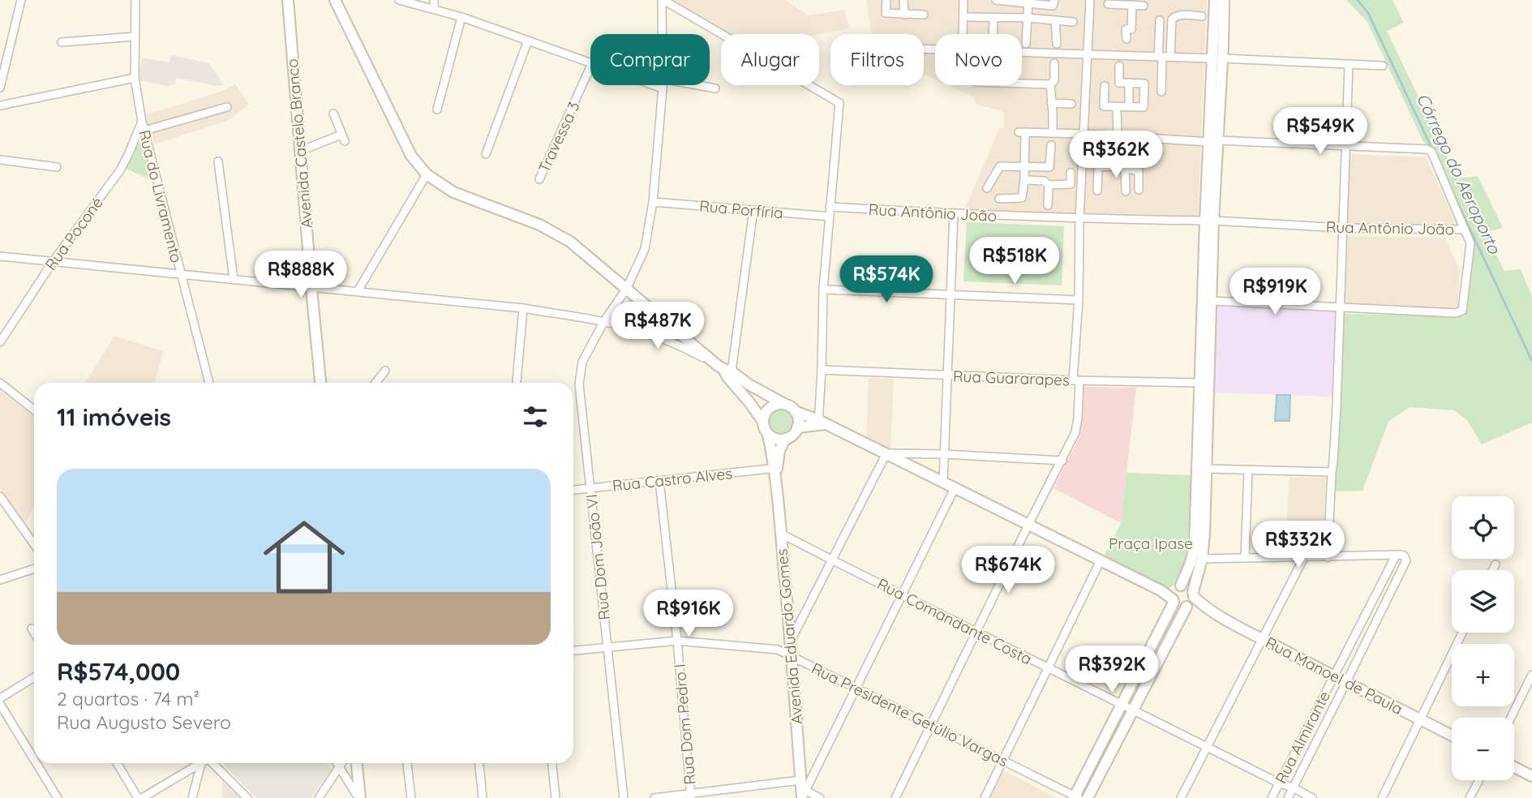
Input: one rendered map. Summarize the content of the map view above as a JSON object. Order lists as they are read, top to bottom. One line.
{"streets":{"street":["Travessa 3","Avenida Castelo Branco","Rua do Livramento","Rua Porfíria","Rua Antônio João","Rua Poconé","Rua Guararapes","Rua Castro Alves","Rua Dom João VI","Rua Comandante Costa","Avenida Eduardo Gomes","Rua Manoel de Paula","Rua Presidente Getúlio Vargas","Rua Dom Pedro I","Rua Almirante"]},"crossings":[["Rua do Livramento","Rua Poconé"],["Rua Porfíria","Rua Dom João VI"],["Rua Castro Alves","Rua Dom João VI"],["Rua Castro Alves","Avenida Eduardo Gomes"],["Rua Castro Alves","Rua Dom Pedro I"],["Rua Dom João VI","Rua Presidente Getúlio Vargas"],["Rua Comandante Costa","Avenida Eduardo Gomes"],["Rua Comandante Costa","Rua Almirante"],["Avenida Eduardo Gomes","Rua Presidente Getúlio Vargas"],["Rua Manoel de Paula","Rua Almirante"],["Rua Presidente Getúlio Vargas","Rua Dom Pedro I"]],"water":["Córrego do Aeroporto"],"parks":["Praça Ipase"],"page":{"chip":["Comprar","Alugar","Filtros","Novo"],"price":["R$549K","R$362K","R$518K","R$888K","R$574K","R$919K","R$487K","R$332K","R$674K","R$916K","R$392K"],"heading":"11 imóveis","list":[{"name":"R$574,000","note":"2 quartos · 74 m² · Rua Augusto Severo"}],"map_buttons":["+","−"]}}
